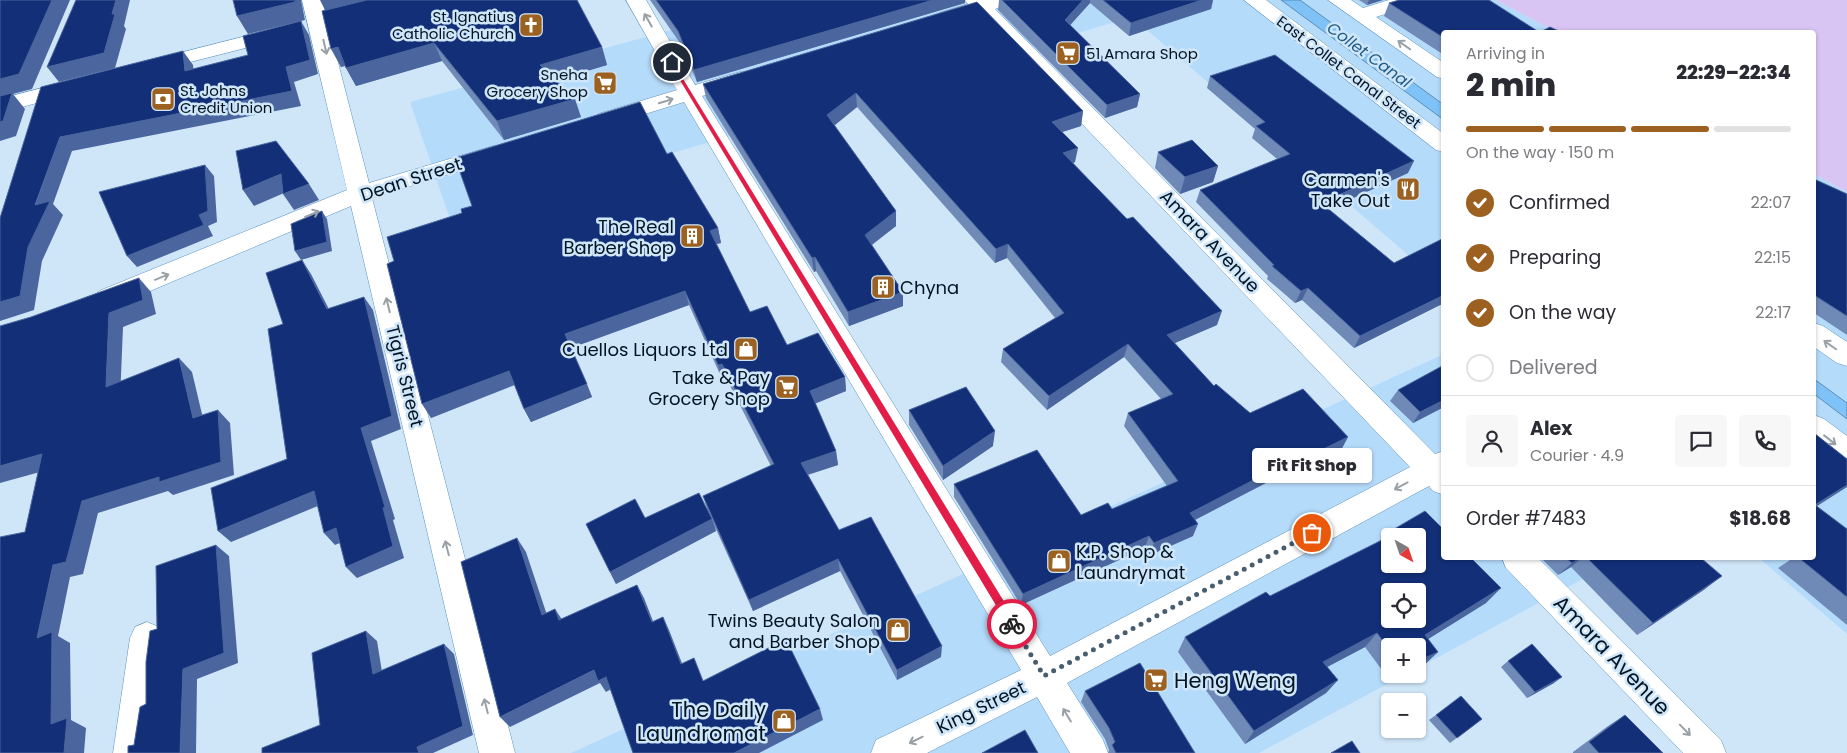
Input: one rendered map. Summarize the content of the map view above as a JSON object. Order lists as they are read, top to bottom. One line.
{"streets":{"street":["East Collet Canal Street","Dean Street","Amara Avenue","Tigris Street","King Street"]},"crossings":[["Dean Street","Tigris Street"],["Amara Avenue","King Street"]],"one_way":["King Street"],"water":["Collet Canal"],"places":{"church":["St. Ignatius Catholic Church"],"supermarket":["51 Amara Shop","Sneha Grocery Shop","Take & Pay Grocery Shop","Heng Weng"],"bank":["St. Johns Credit Union"],"restaurant":["Carmen's Take Out"],"building":["The Real Barber Shop","Chyna"],"shop":["Cuellos Liquors Ltd","K.P. Shop & Laundrymat","Twins Beauty Salon and Barber Shop","The Daily Laundromat"],"other":["Fit Fit Shop"]},"north":"bottom right","page":{"heading":["2 min","Arriving in","22:29–22:34"],"panel":["Alex","Courier · 4.9","Order #7483","$18.68"],"bar":"On the way · 150 m","list":[["Confirmed","22:07"],["Preparing","22:15"],["On the way","22:17"],"Delivered"],"bubble":"Fit Fit Shop","map_buttons":["+","−"]}}
